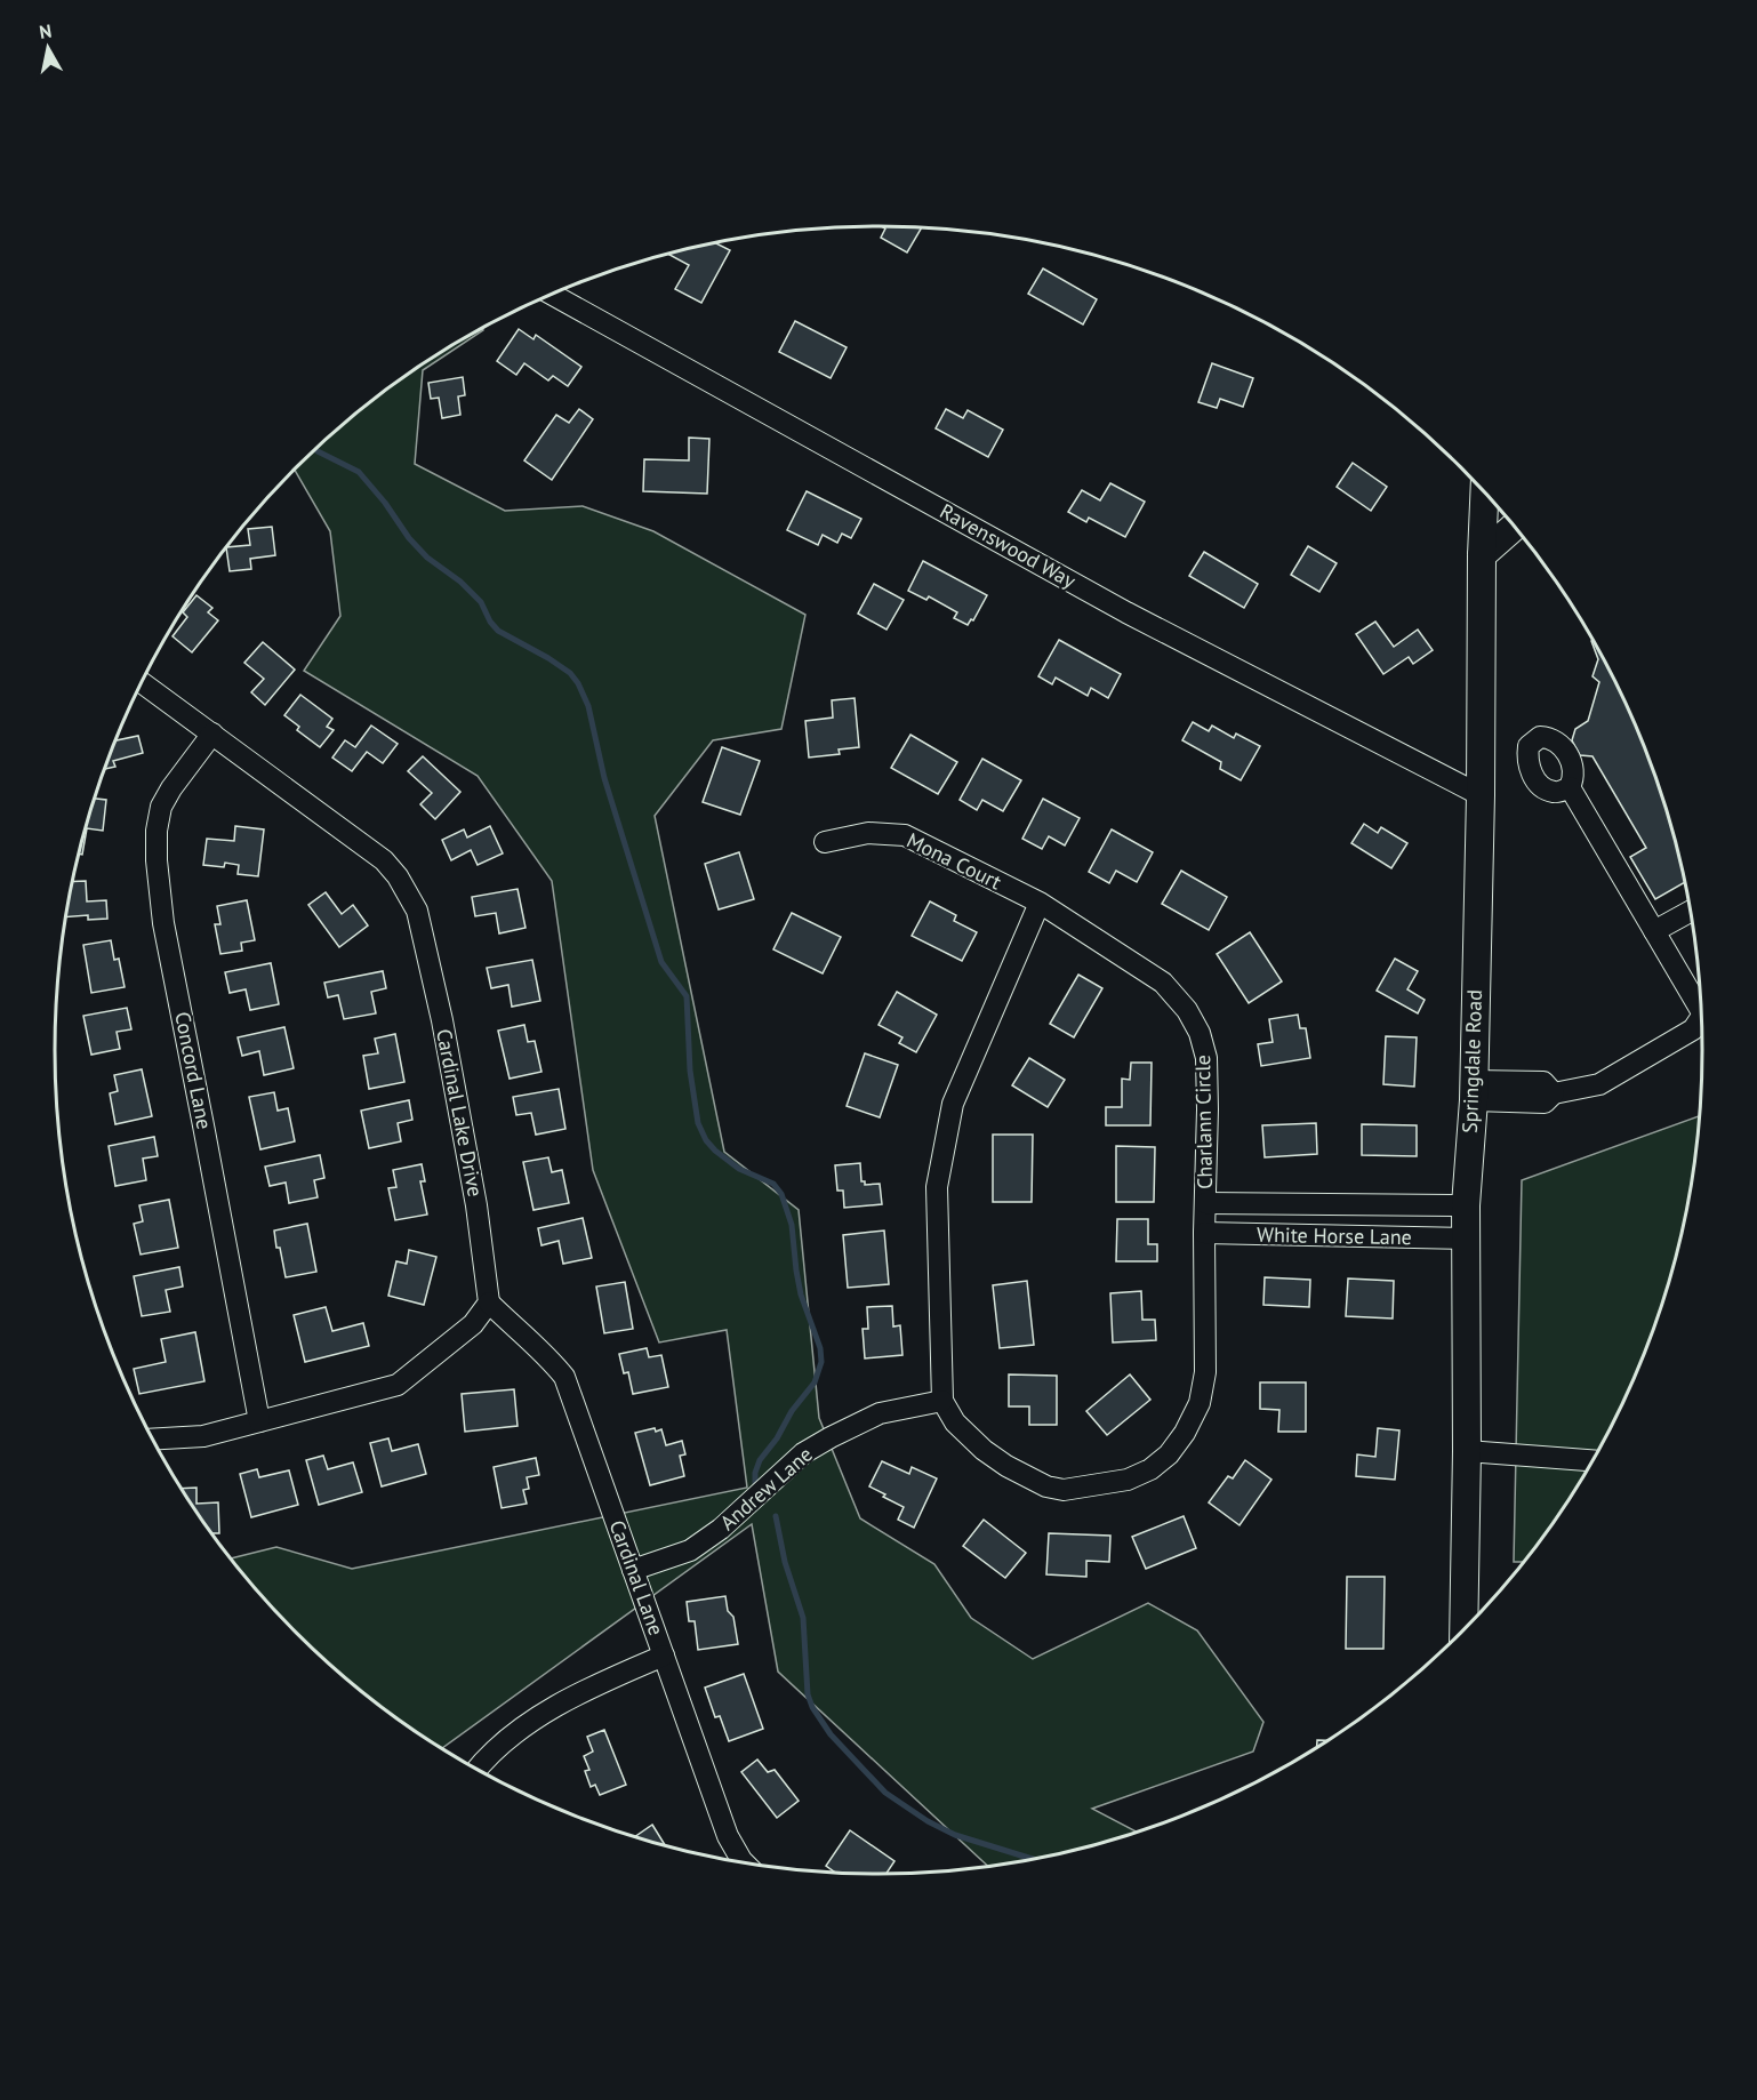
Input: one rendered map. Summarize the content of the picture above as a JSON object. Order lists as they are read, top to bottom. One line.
{"streets":{"main road":["Springdale Road"],"street":["Ravenswood Way","Mona Court","Concord Lane","Cardinal Lake Drive","Charlann Circle","White Horse Lane","Andrew Lane","Cardinal Lane"]},"crossings":[["Ravenswood Way","Springdale Road"],["Mona Court","Charlann Circle"],["Springdale Road","White Horse Lane"],["Concord Lane","Cardinal Lake Drive"],["Cardinal Lake Drive","Cardinal Lane"],["Charlann Circle","White Horse Lane"],["Charlann Circle","Andrew Lane"],["Andrew Lane","Cardinal Lane"]],"north":"top"}
